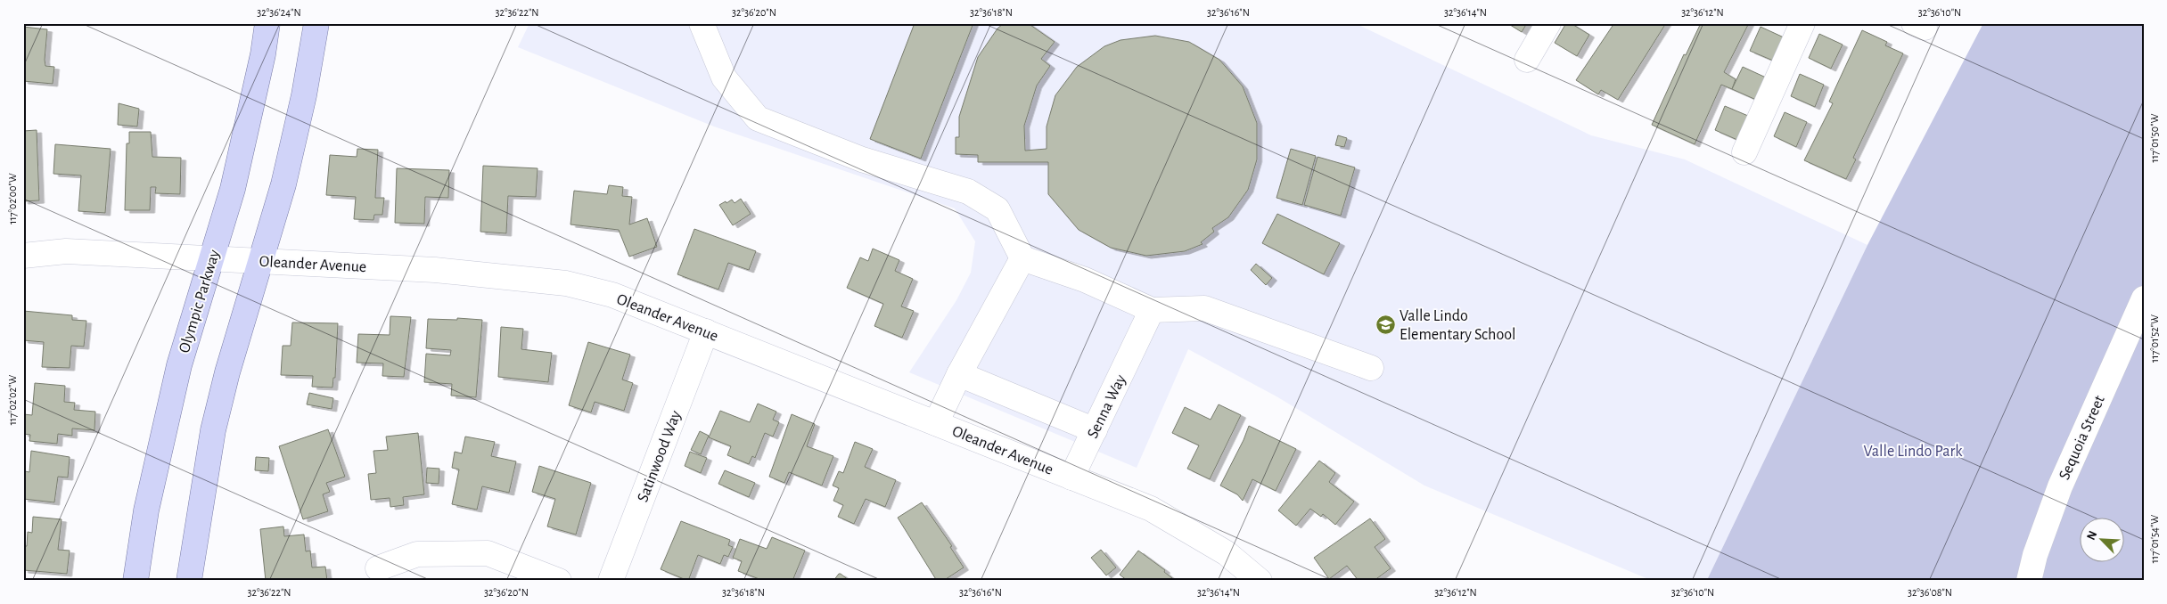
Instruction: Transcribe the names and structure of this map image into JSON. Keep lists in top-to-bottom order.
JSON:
{
  "streets": {
    "main road": ["Olympic Parkway"],
    "street": [
      "Oleander Avenue",
      "Senna Way",
      "Sequoia Street",
      "Satinwood Way"
    ]
  },
  "crossings": [
    ["Oleander Avenue", "Olympic Parkway"],
    ["Oleander Avenue", "Senna Way"],
    ["Oleander Avenue", "Satinwood Way"]
  ],
  "parks": ["Valle Lindo Park"],
  "places": {
    "school or university": ["Valle Lindo Elementary School"]
  },
  "north": "top left",
  "coordinates": [
    "32°36'24\"N",
    "32°36'22\"N",
    "32°36'20\"N",
    "32°36'18\"N",
    "32°36'16\"N",
    "32°36'14\"N",
    "32°36'12\"N",
    "32°36'10\"N",
    "117°01'50\"W",
    "117°02'00\"W",
    "117°01'52\"W",
    "117°02'02\"W",
    "117°01'54\"W",
    "32°36'08\"N"
  ]
}
